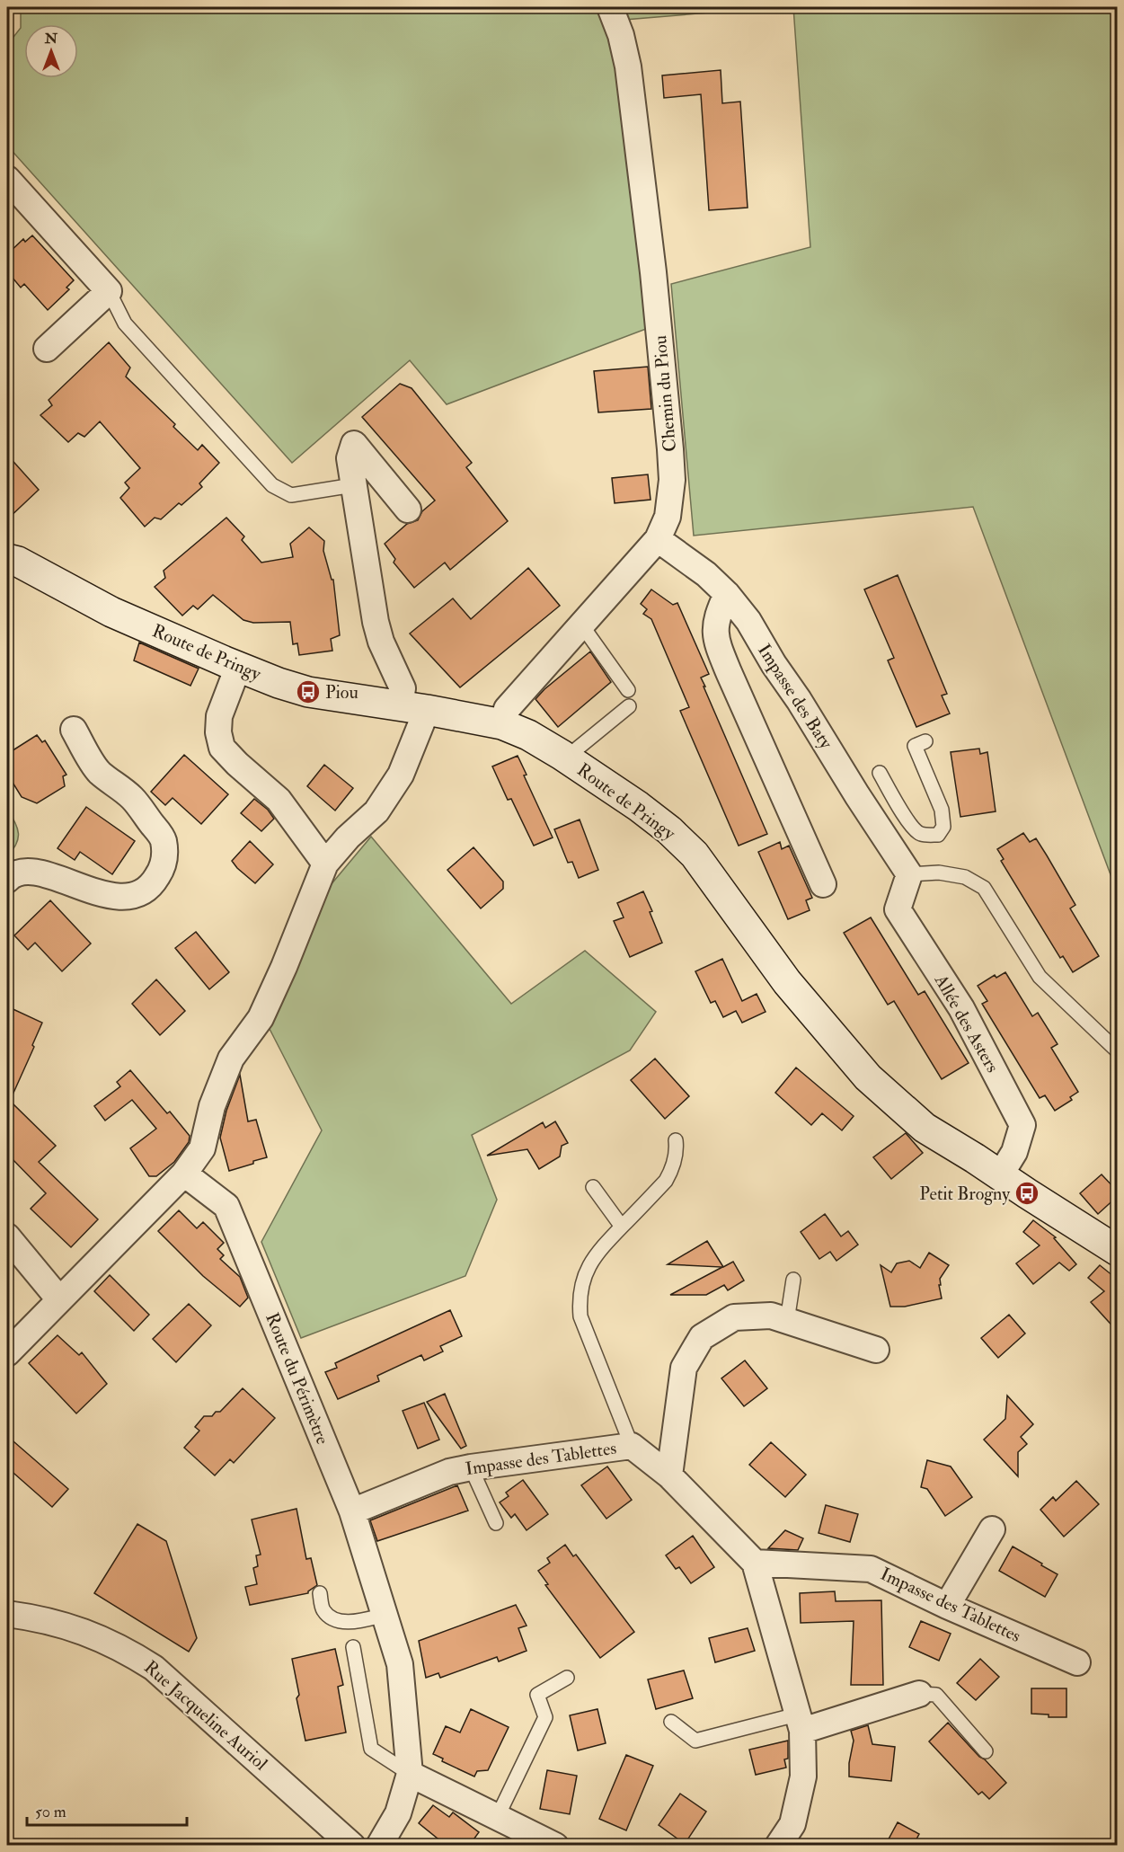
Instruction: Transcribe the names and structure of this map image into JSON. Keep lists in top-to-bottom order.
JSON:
{
  "streets": {
    "street": [
      "Chemin du Piou",
      "Route de Pringy",
      "Impasse des Baty",
      "Allée des Asters",
      "Route du Périmètre",
      "Impasse des Tablettes",
      "Rue Jacqueline Auriol"
    ]
  },
  "crossings": [
    ["Chemin du Piou", "Route de Pringy"],
    ["Chemin du Piou", "Impasse des Baty"],
    ["Route de Pringy", "Allée des Asters"],
    ["Impasse des Baty", "Allée des Asters"],
    ["Route du Périmètre", "Impasse des Tablettes"]
  ],
  "places": {
    "bus stop": ["Piou", "Petit Brogny"]
  },
  "scale_bar": "50 m",
  "north": "top"
}
